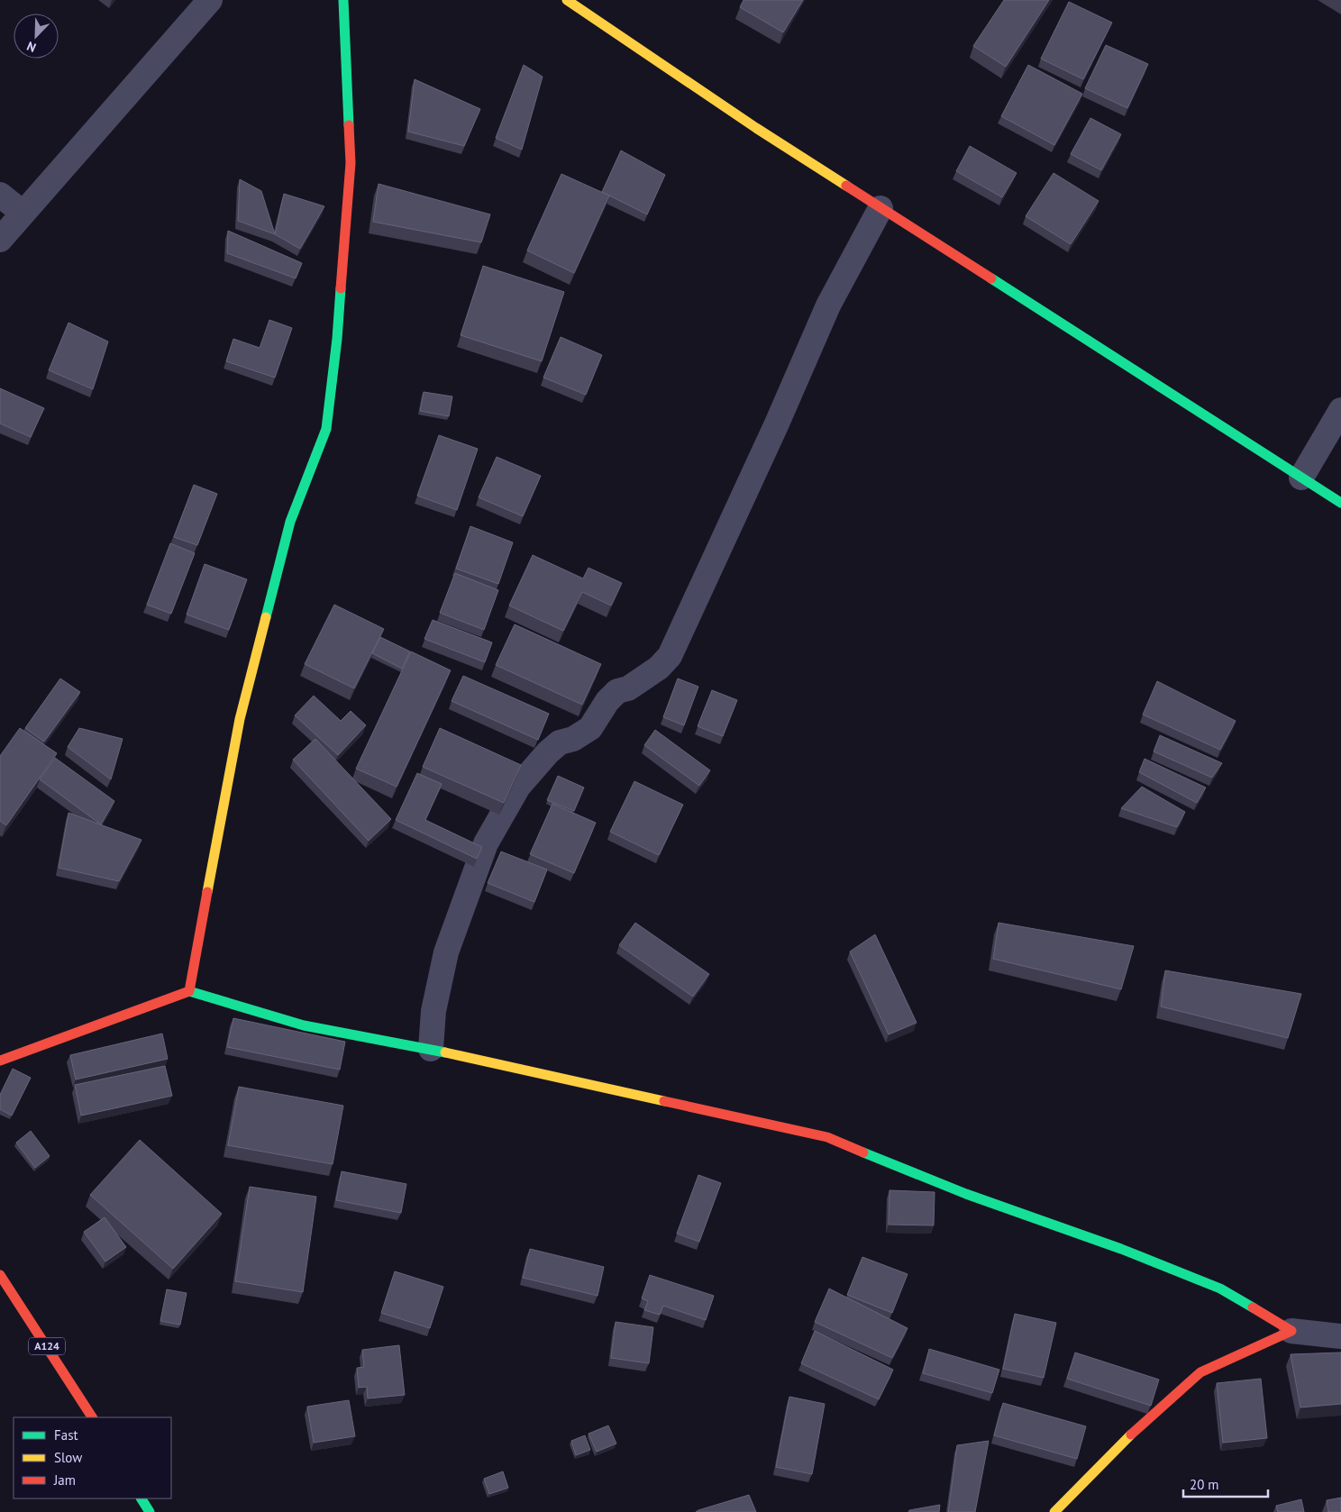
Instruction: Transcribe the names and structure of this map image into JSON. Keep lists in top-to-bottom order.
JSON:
{
  "streets": {
    "main road": ["A124"]
  },
  "legend": ["Fast", "Slow", "Jam"],
  "scale_bar": "20 m",
  "north": "bottom left"
}
